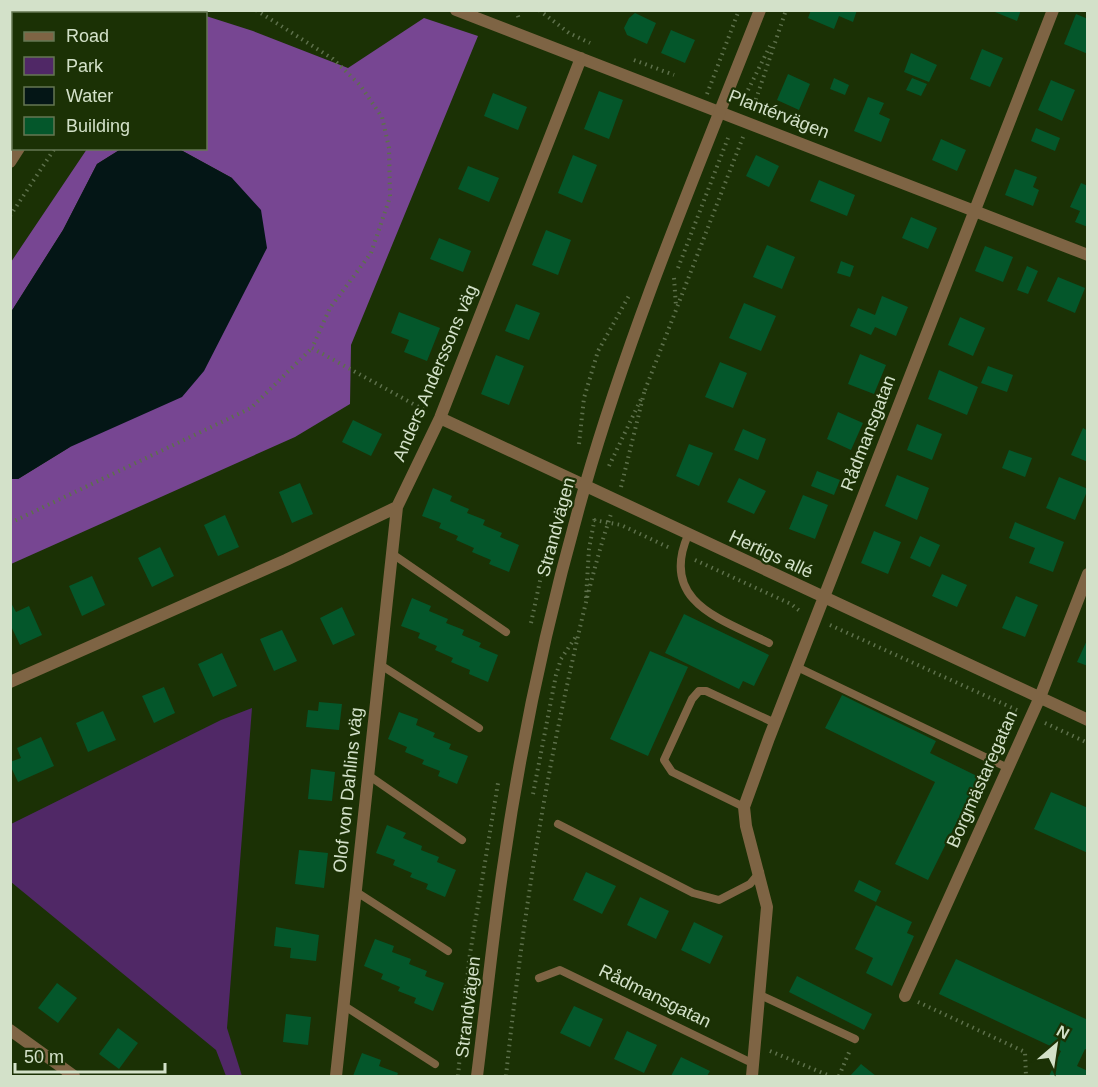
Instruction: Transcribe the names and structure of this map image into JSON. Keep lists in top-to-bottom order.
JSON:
{
  "streets": {
    "street": [
      "Plantérvägen",
      "Anders Anderssons väg",
      "Rådmansgatan",
      "Strandvägen",
      "Hertigs allé",
      "Borgmästaregatan",
      "Olof von Dahlins väg"
    ]
  },
  "crossings": [
    ["Plantérvägen", "Anders Anderssons väg"],
    ["Plantérvägen", "Rådmansgatan"],
    ["Plantérvägen", "Strandvägen"],
    ["Anders Anderssons väg", "Hertigs allé"],
    ["Anders Anderssons väg", "Olof von Dahlins väg"],
    ["Rådmansgatan", "Hertigs allé"],
    ["Strandvägen", "Hertigs allé"],
    ["Hertigs allé", "Borgmästaregatan"]
  ],
  "legend": [
    "Road",
    "Park",
    "Water",
    "Building"
  ],
  "scale_bar": "50 m",
  "north": "top right"
}
